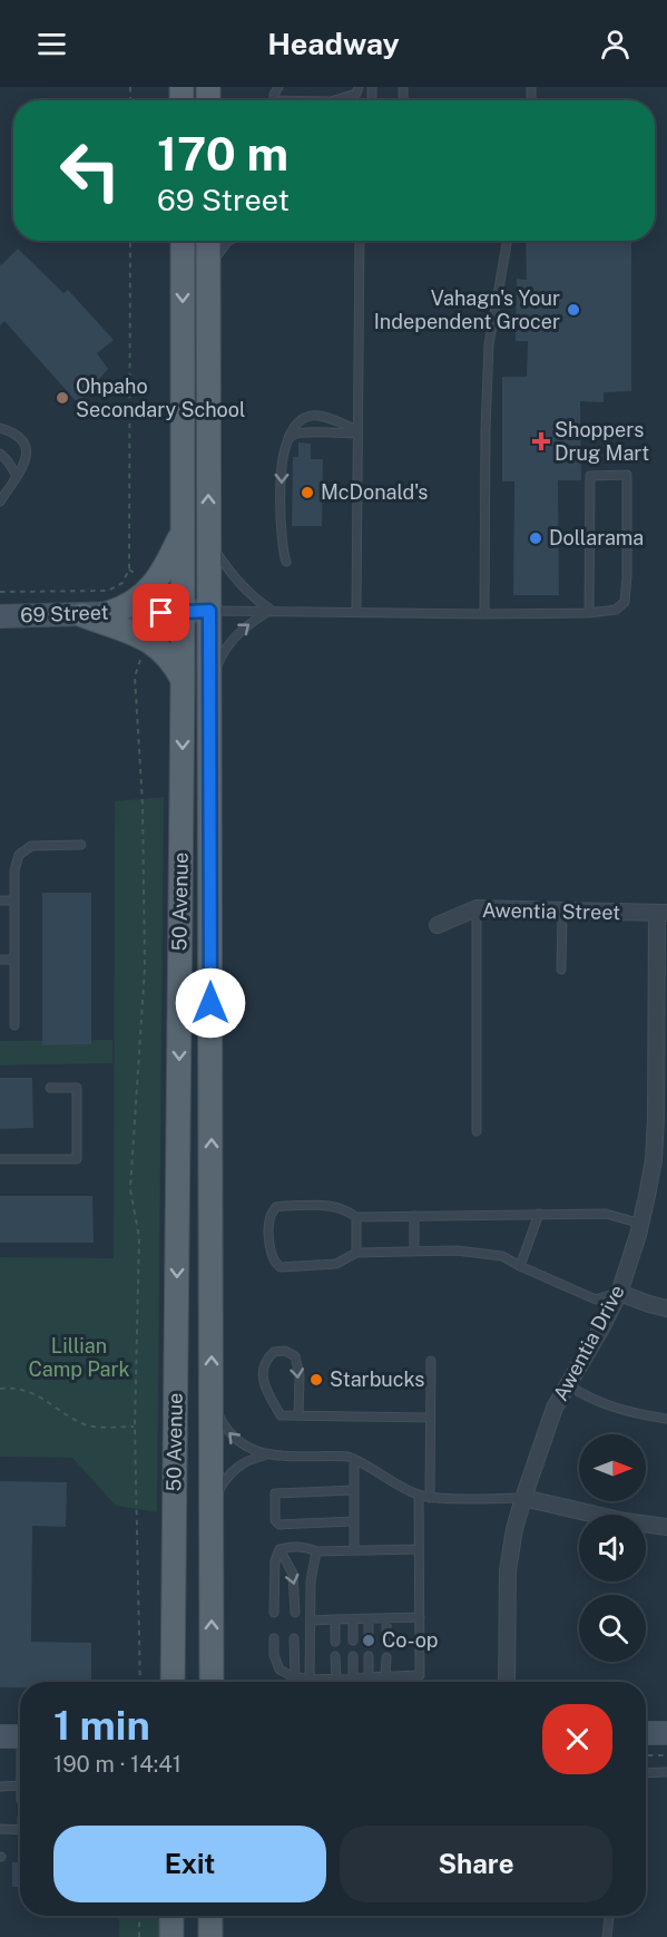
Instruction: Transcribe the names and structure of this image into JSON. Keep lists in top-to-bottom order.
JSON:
{
  "streets": {
    "main road": ["50 Avenue"],
    "street": ["69 Street", "Awentia Street", "Awentia Drive"]
  },
  "crossings": [
    ["69 Street", "50 Avenue"],
    ["Awentia Street", "Awentia Drive"]
  ],
  "parks": ["Lillian Camp Park"],
  "places": {
    "other": [
      "Vahagn's Your Independent Grocer",
      "Ohpaho Secondary School",
      "McDonald's",
      "Dollarama",
      "Starbucks",
      "Co-op"
    ],
    "health": ["Shoppers Drug Mart"]
  },
  "north": "right",
  "page": {
    "header": "Headway",
    "turn": ["170 m", "69 Street"],
    "heading": ["1 min", "190 m · 14:41"],
    "buttons": ["Exit", "Share"]
  }
}
